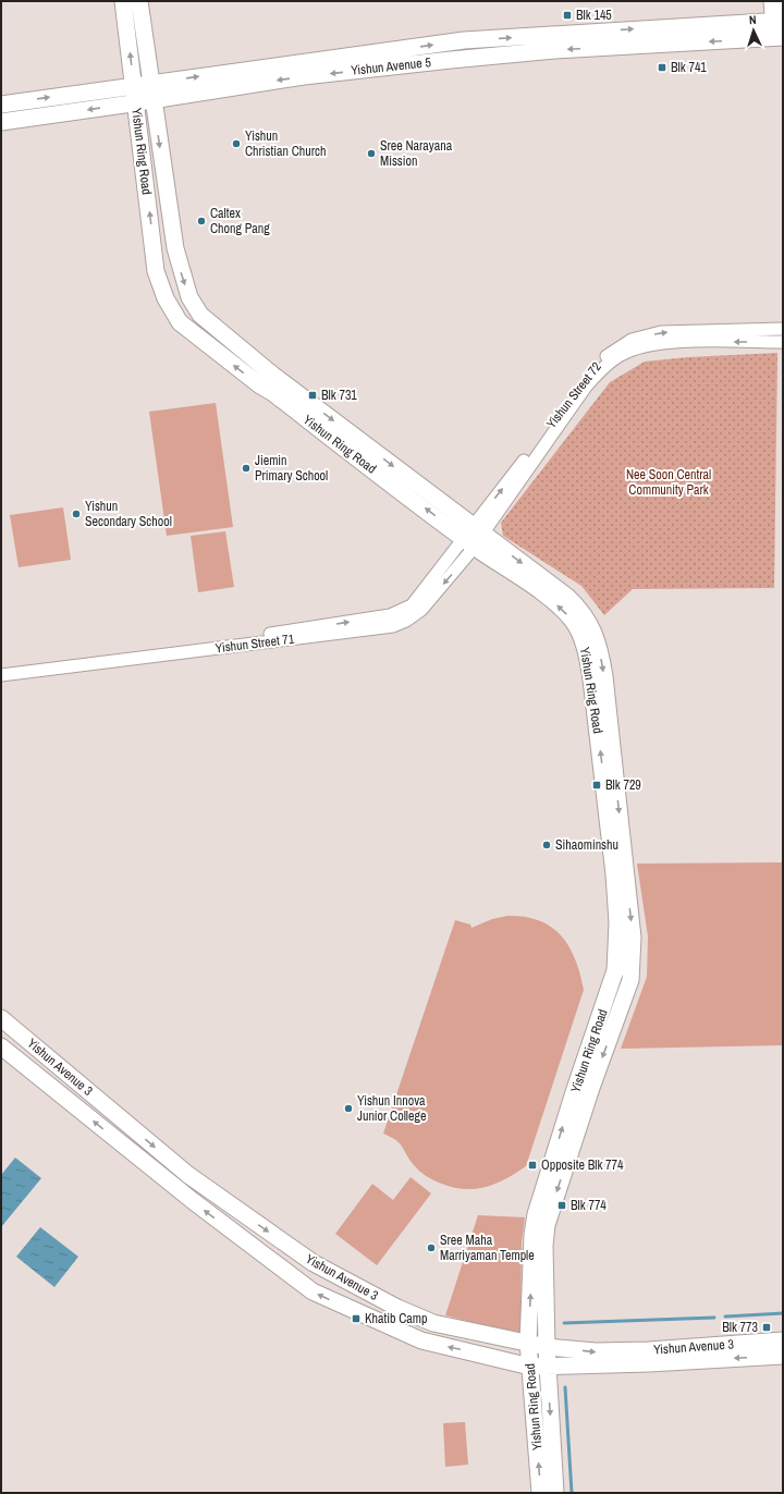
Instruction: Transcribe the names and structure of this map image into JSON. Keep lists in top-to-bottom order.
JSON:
{
  "streets": {
    "main road": ["Yishun Avenue 5", "Yishun Ring Road", "Yishun Avenue 3"],
    "street": ["Yishun Street 72", "Yishun Street 71"]
  },
  "crossings": [
    ["Yishun Avenue 5", "Yishun Ring Road"],
    ["Yishun Ring Road", "Yishun Street 72"],
    ["Yishun Ring Road", "Yishun Street 71"],
    ["Yishun Ring Road", "Yishun Avenue 3"],
    ["Yishun Street 72", "Yishun Street 71"]
  ],
  "parks": ["Nee Soon Central Community Park"],
  "places": {
    "transit": [
      "Blk 145",
      "Blk 741",
      "Blk 731",
      "Blk 729",
      "Opposite Blk 774",
      "Blk 774",
      "Khatib Camp",
      "Blk 773"
    ],
    "other": [
      "Yishun Christian Church",
      "Sree Narayana Mission",
      "Caltex Chong Pang",
      "Jiemin Primary School",
      "Yishun Secondary School",
      "Sihaominshu",
      "Yishun Innova Junior College",
      "Sree Maha Marriyaman Temple"
    ]
  },
  "north": "top"
}
